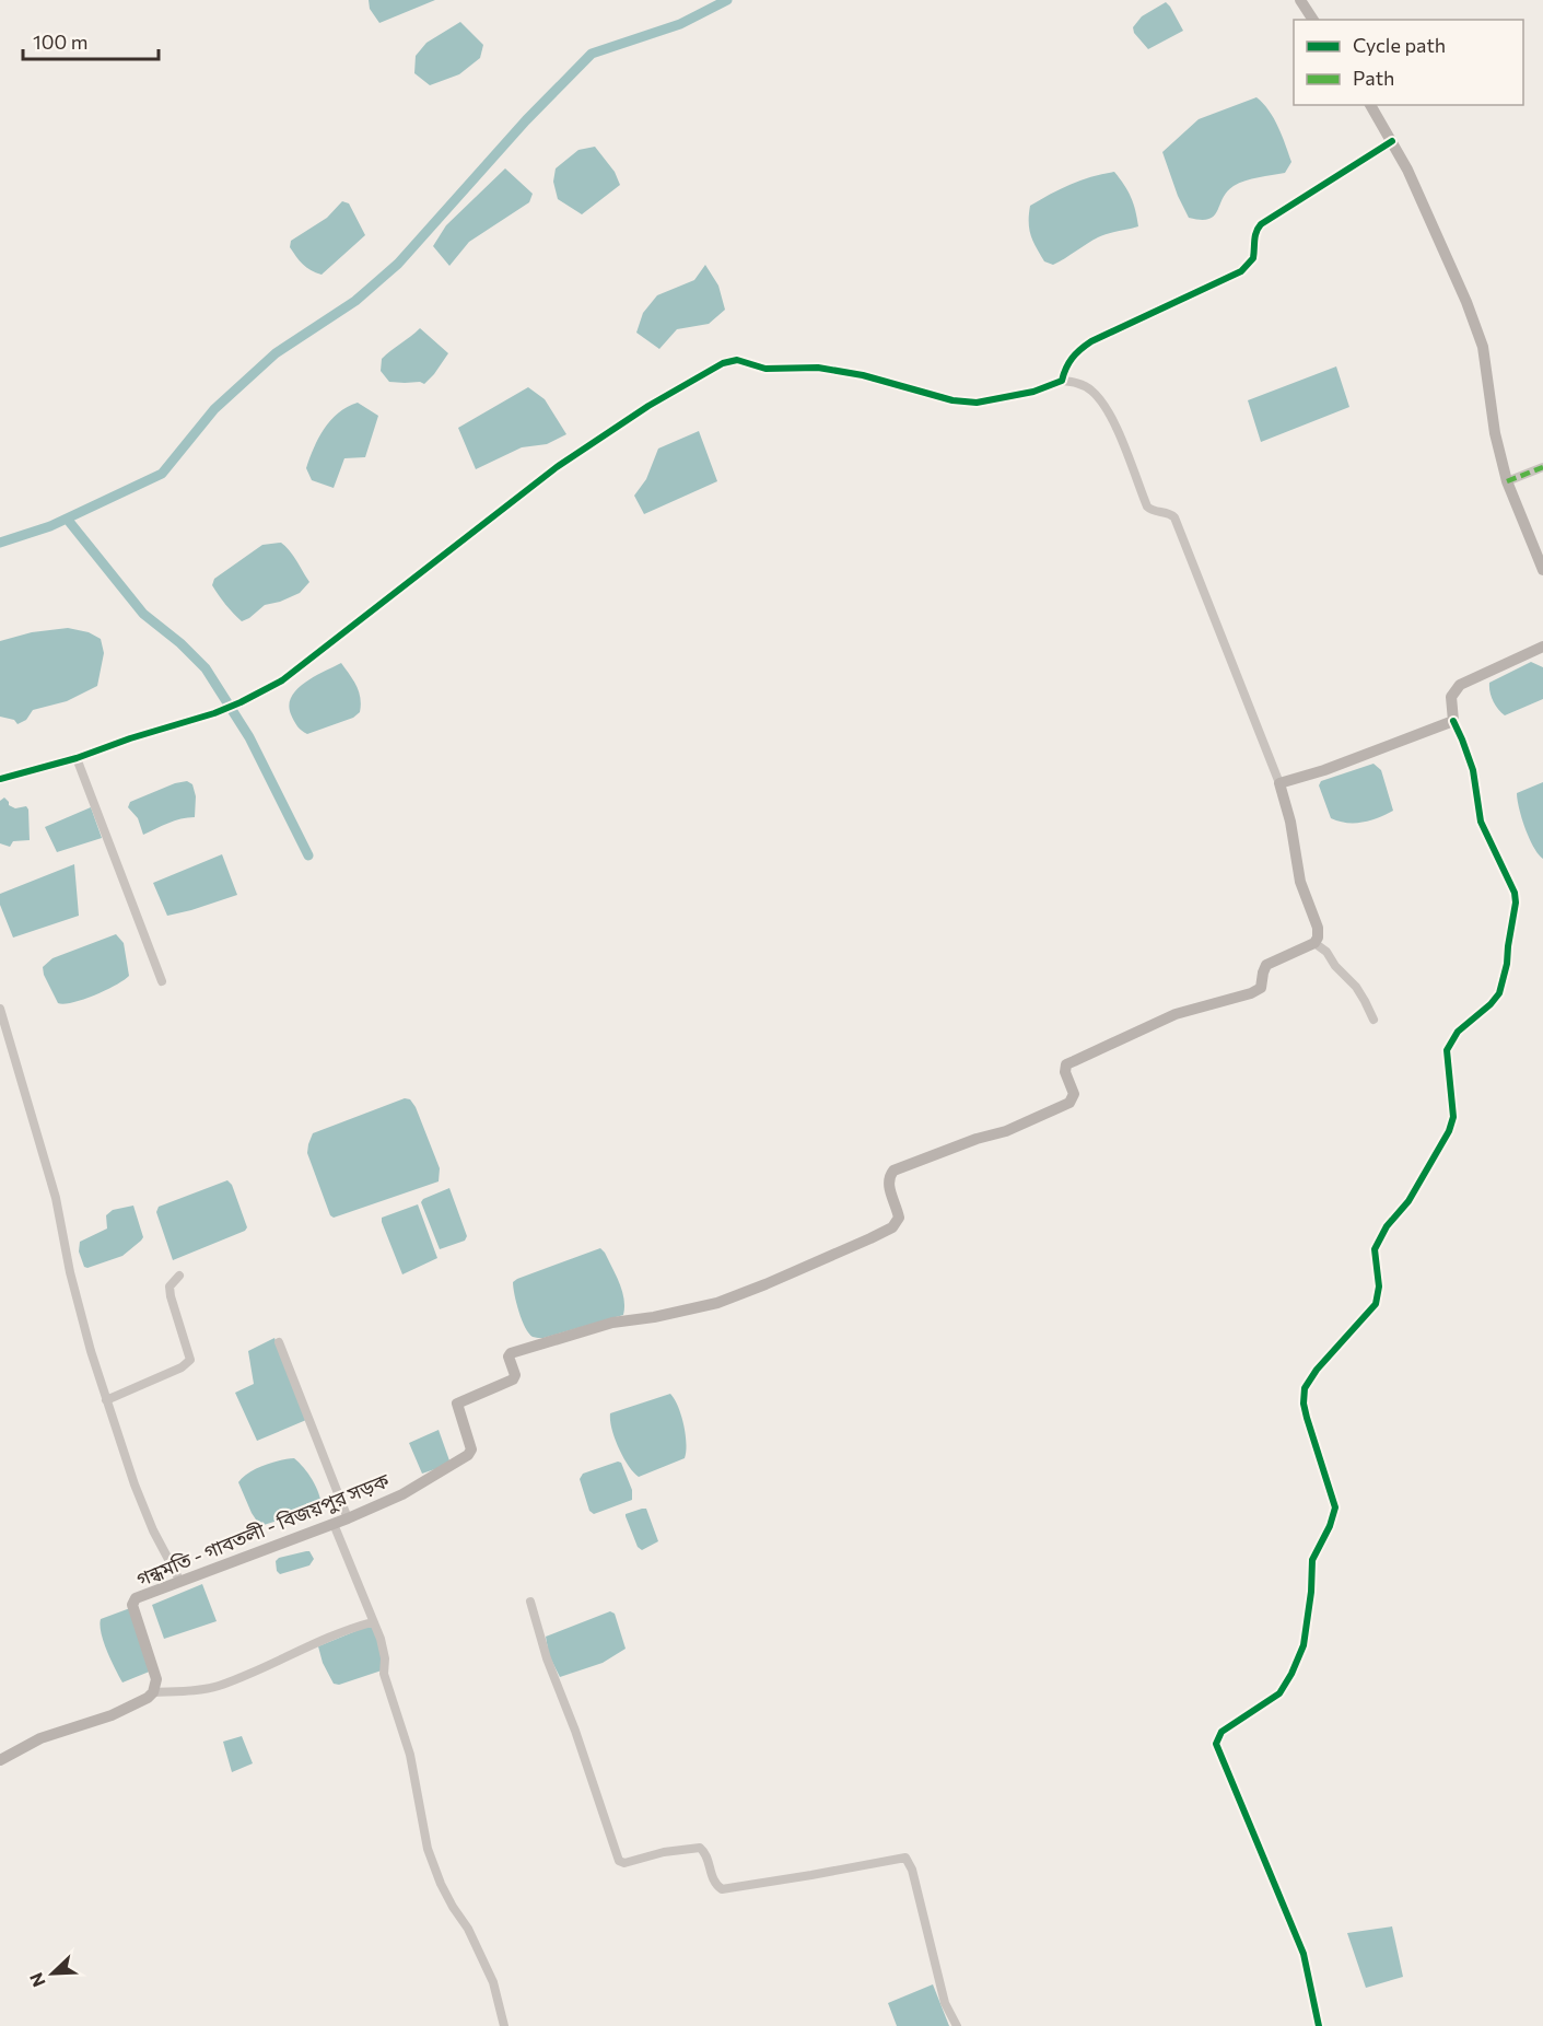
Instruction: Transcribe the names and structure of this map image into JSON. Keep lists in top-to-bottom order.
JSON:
{
  "streets": {
    "main road": ["গন্ধমতি - গাবতলী - বিজয়পুর সড়ক"]
  },
  "legend": ["Cycle path", "Path"],
  "scale_bar": "100 m",
  "north": "bottom left"
}
